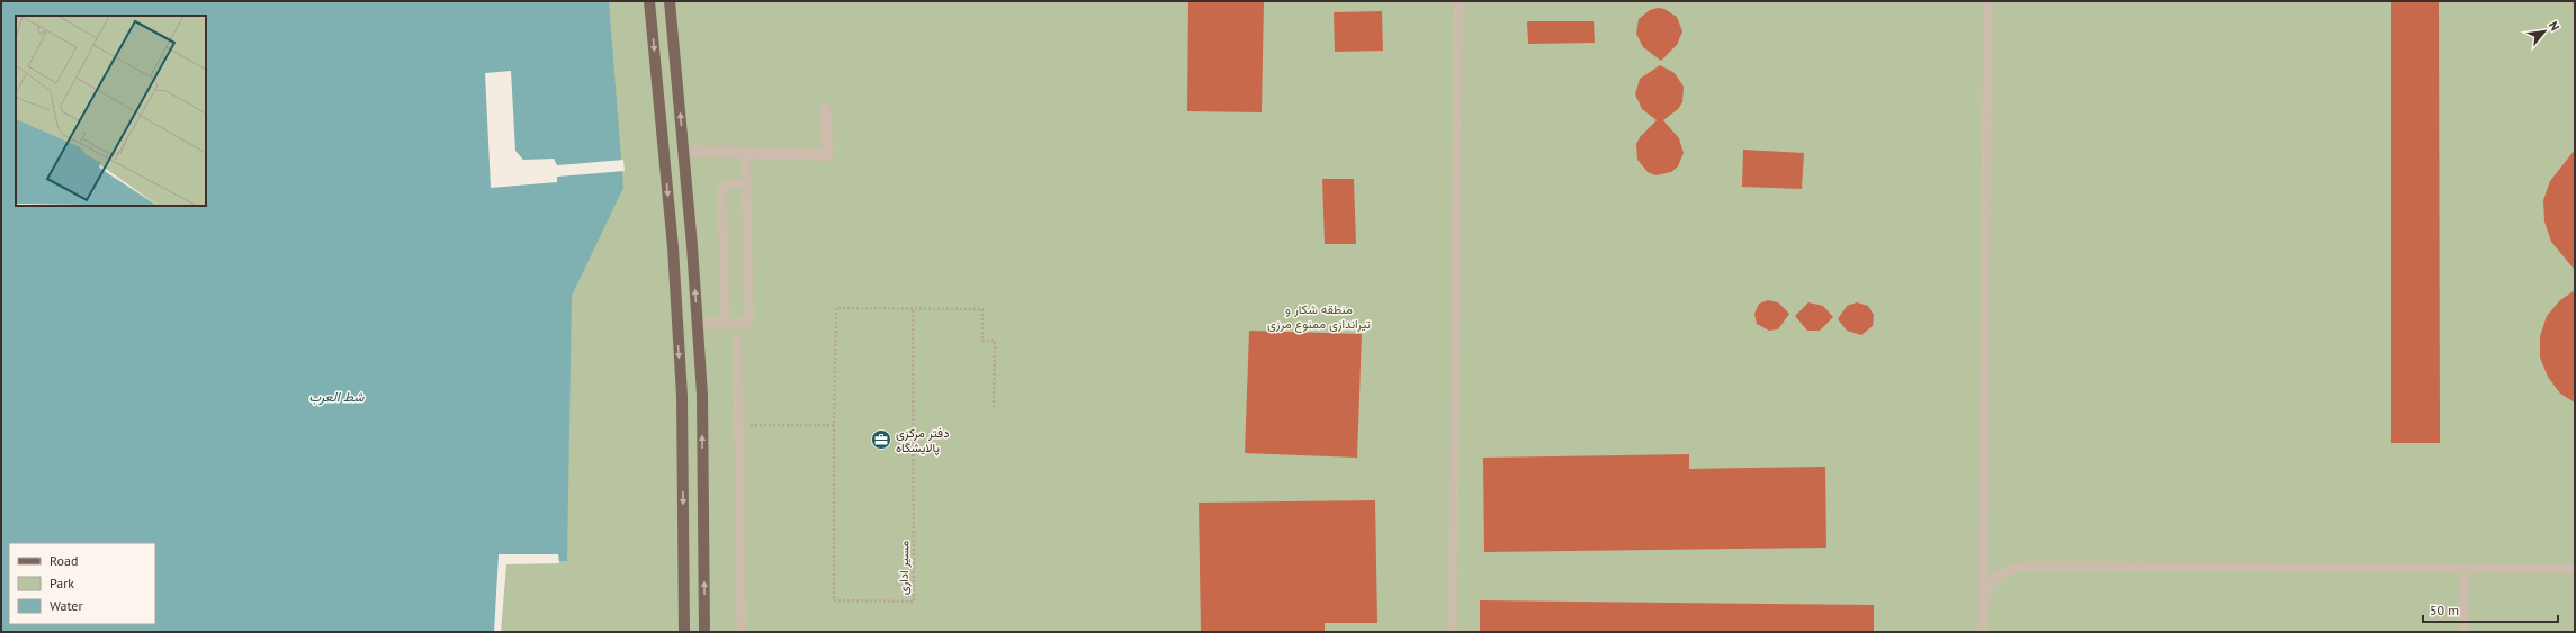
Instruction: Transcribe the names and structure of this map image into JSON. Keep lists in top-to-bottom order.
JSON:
{
  "streets": {
    "path": ["مسیر اداری"]
  },
  "water": ["شط العرب"],
  "parks": ["منطقه شکار و تیراندازی ممنوع مرزی"],
  "places": {
    "office": ["دفتر مرکزی پالایشگاه"]
  },
  "legend": ["Road", "Park", "Water"],
  "scale_bar": "50 m",
  "north": "top right"
}
